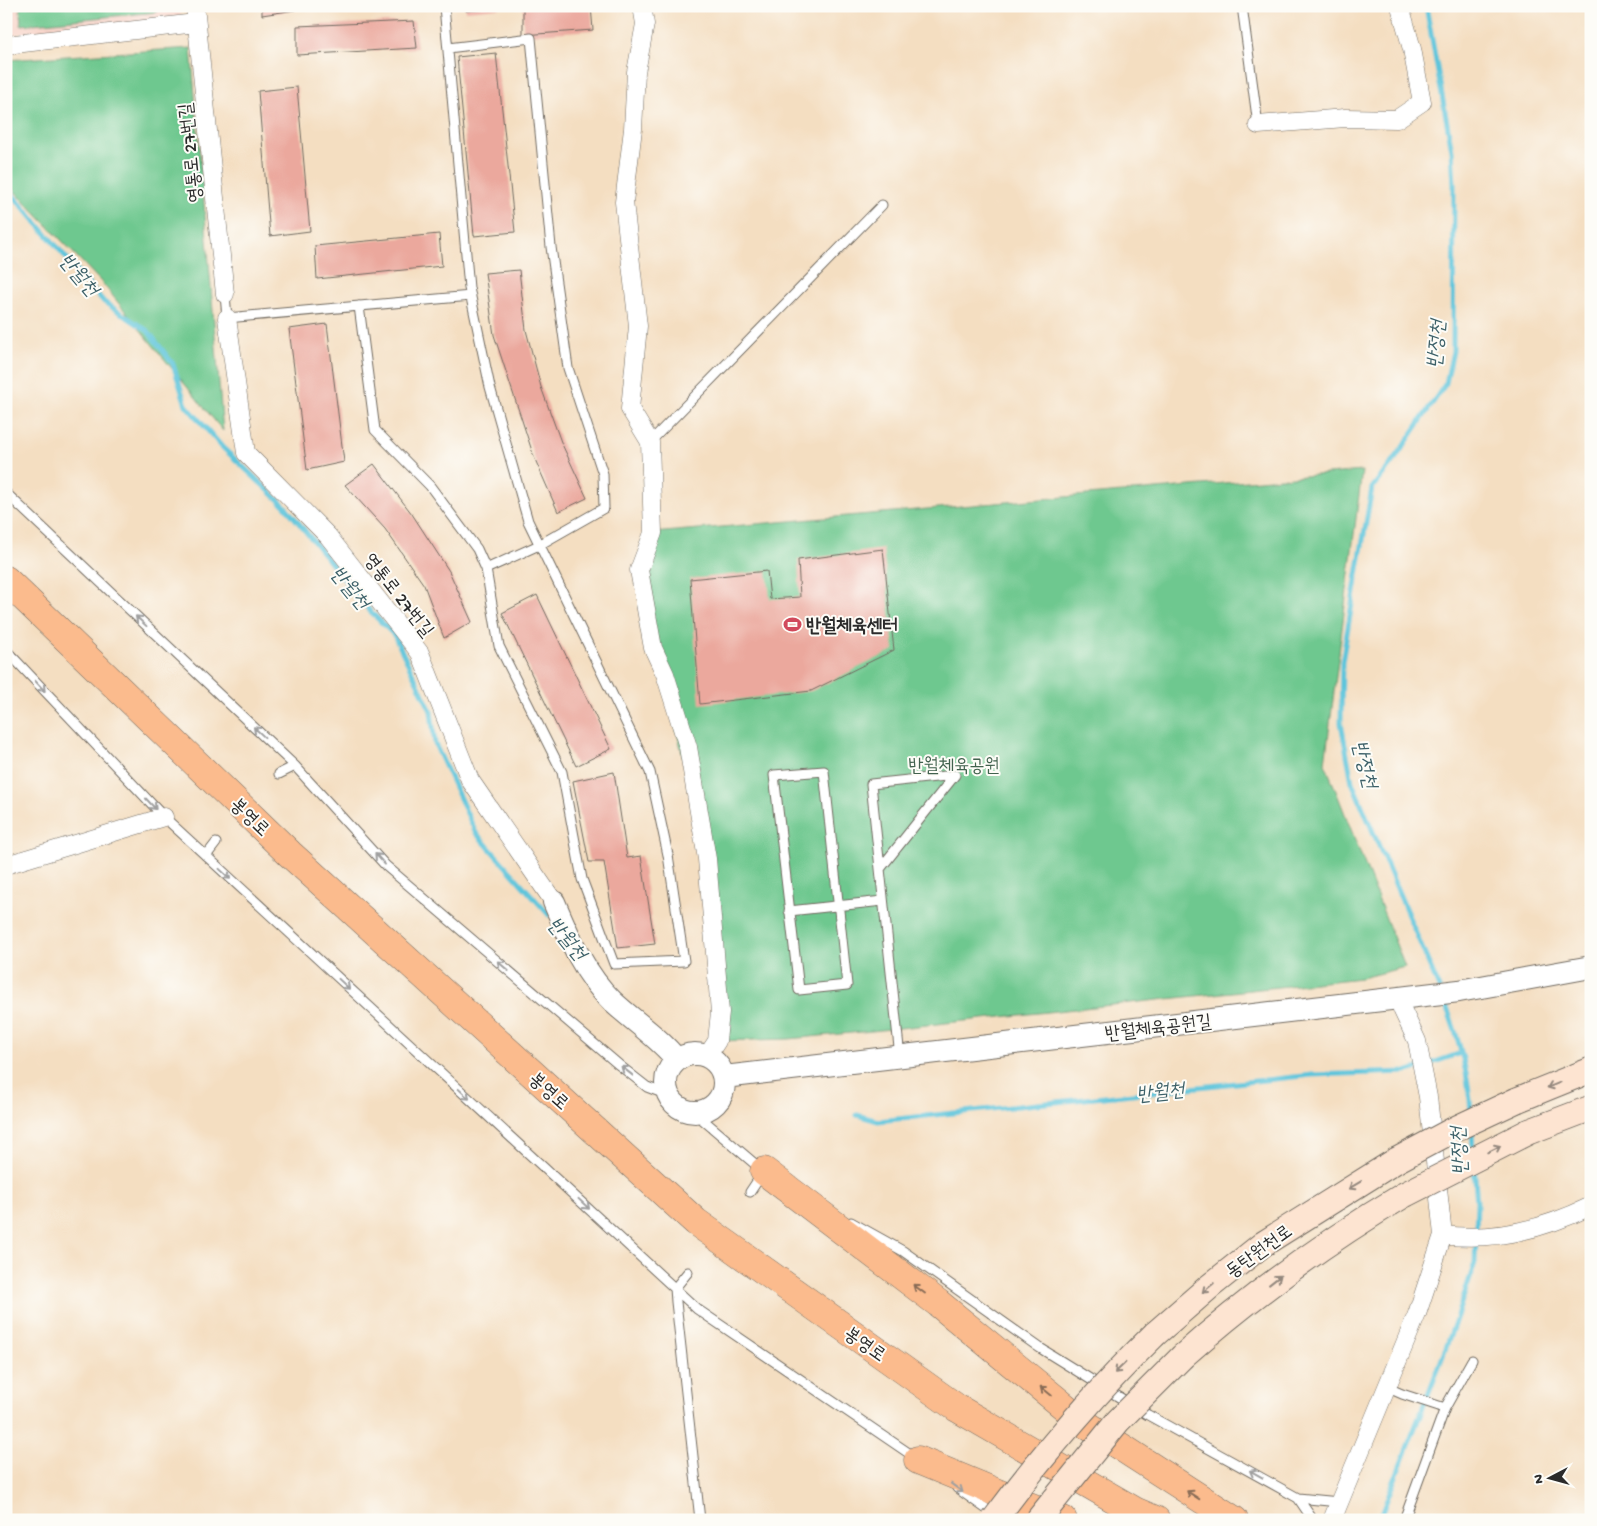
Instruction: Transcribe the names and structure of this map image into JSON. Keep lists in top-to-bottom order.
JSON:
{
  "streets": {
    "highway": ["봉영로"],
    "main road": ["동탄원천로"],
    "street": ["영통로 27번길", "반월체육공원길"]
  },
  "water": ["반월천", "반정천"],
  "parks": ["반월체육공원"],
  "places": {
    "sports": ["반월체육센터"]
  },
  "north": "left"
}
